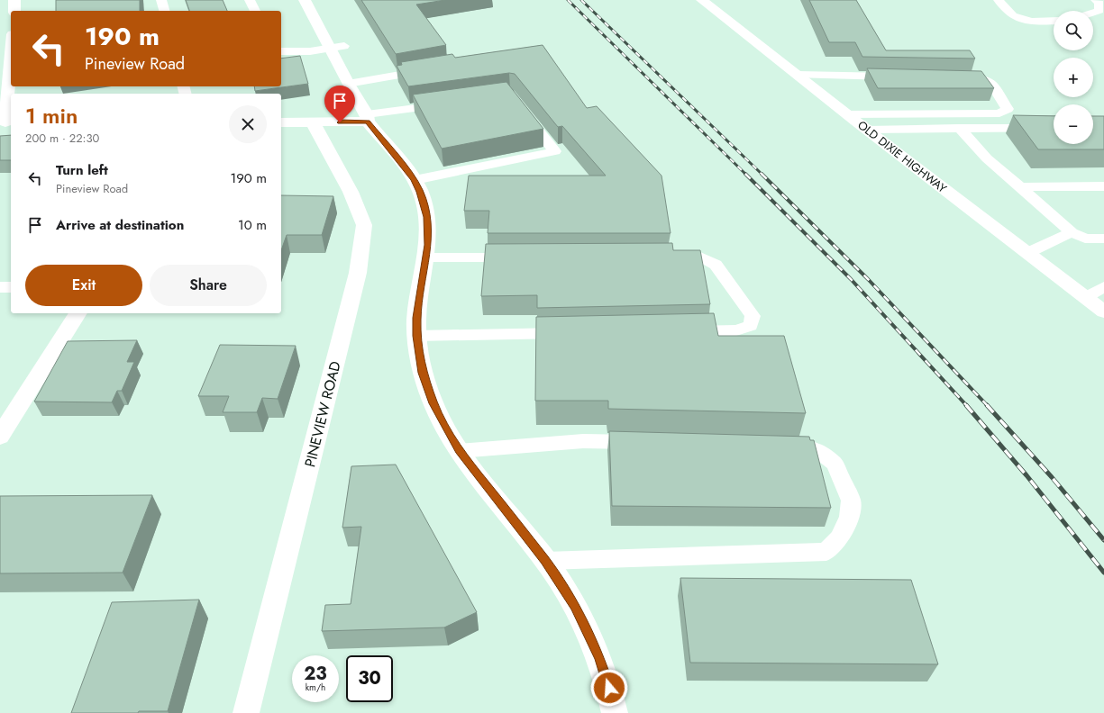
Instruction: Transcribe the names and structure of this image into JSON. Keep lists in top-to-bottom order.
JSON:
{
  "streets": {
    "street": ["OLD DIXIE HIGHWAY", "PINEVIEW ROAD"]
  },
  "page": {
    "map_buttons": ["+", "−"],
    "turn": ["190 m", "Pineview Road"],
    "heading": ["1 min", "200 m · 22:30"],
    "list": [
      {
        "name": "Turn left",
        "note": "Pineview Road",
        "value": "190 m"
      },
      {
        "name": "Arrive at destination",
        "value": "10 m"
      }
    ],
    "buttons": ["Exit", "Share"],
    "speed": "23 km/h",
    "limit": "30"
  }
}
